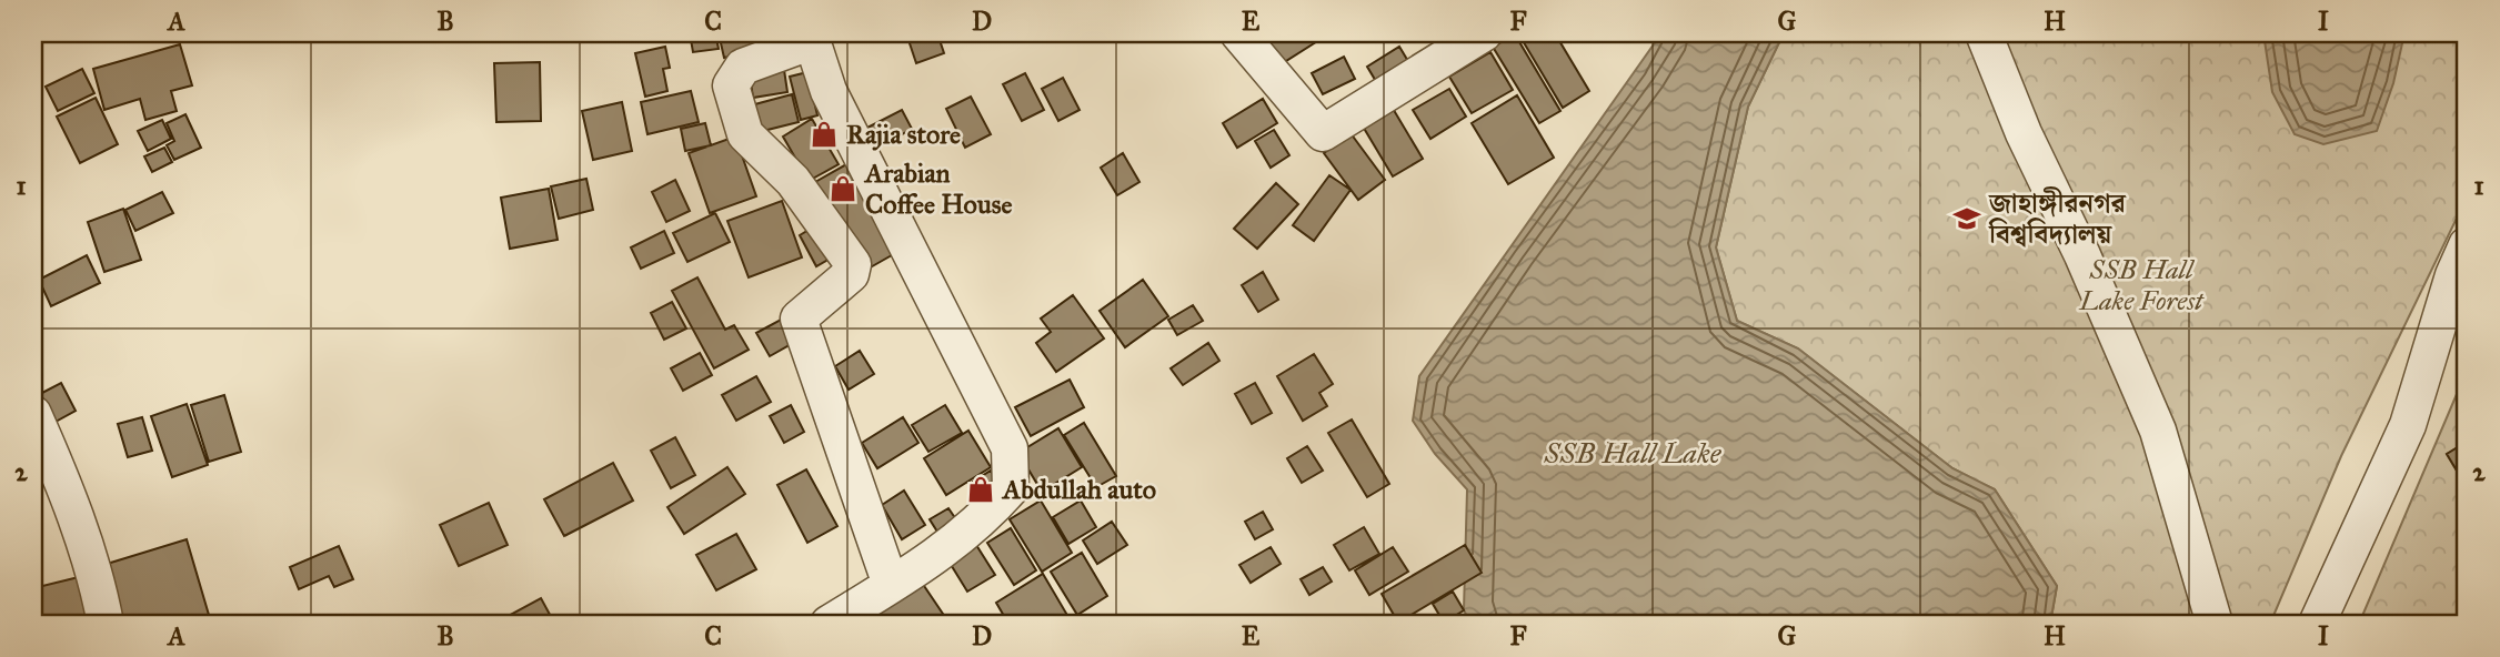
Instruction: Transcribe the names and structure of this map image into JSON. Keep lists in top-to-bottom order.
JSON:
{
  "water": ["SSB Hall Lake"],
  "parks": ["SSB Hall Lake Forest"],
  "places": {
    "shop": ["Rajia store", "Arabian Coffee House", "Abdullah auto"],
    "school or university": ["জাহাঙ্গীরনগর বিশ্ববিদ্যালয়"]
  },
  "grid": {
    "columns": [
      "A",
      "B",
      "C",
      "D",
      "E",
      "F",
      "G",
      "H",
      "I"
    ],
    "rows": ["1", "2"]
  }
}
